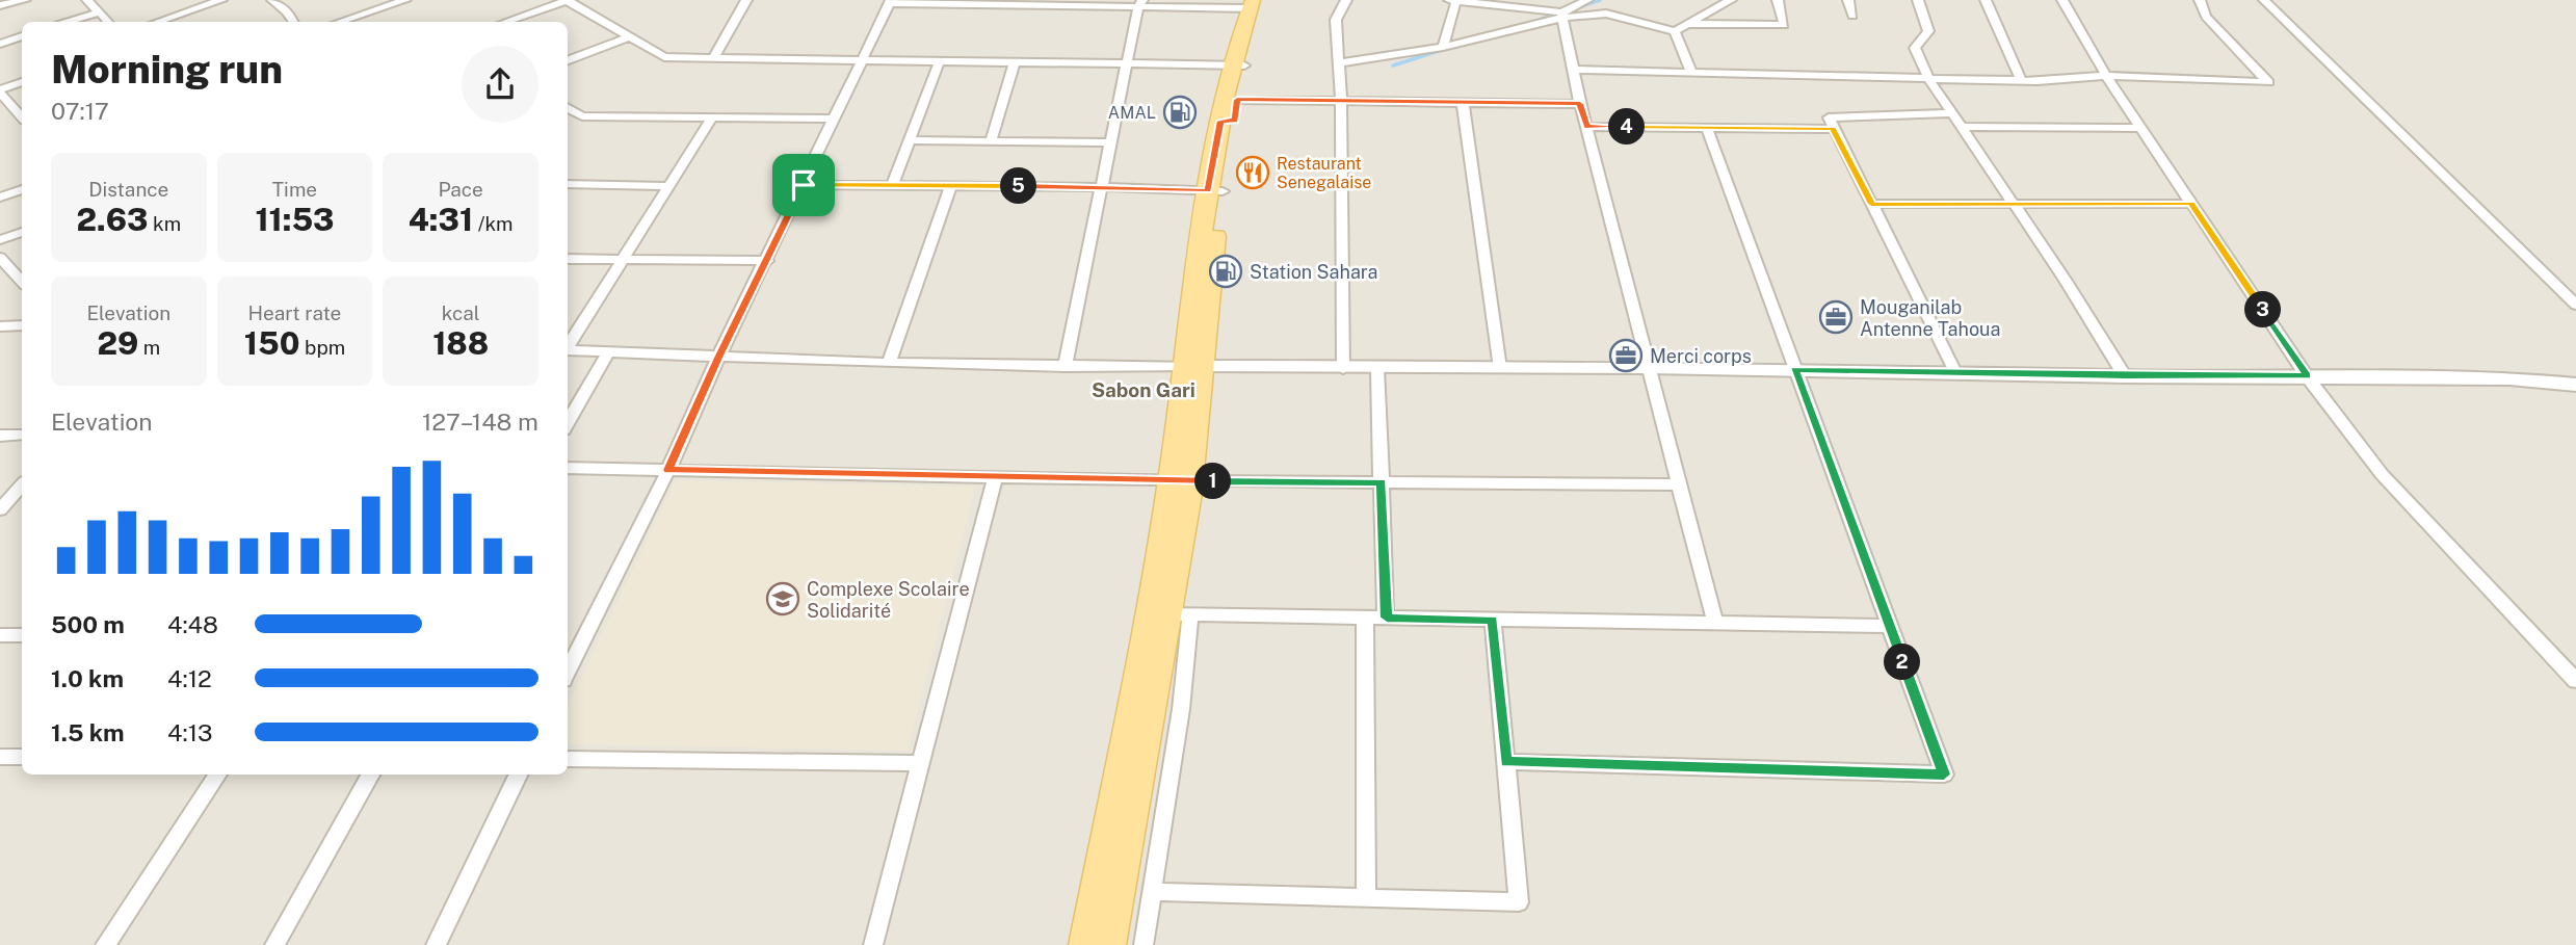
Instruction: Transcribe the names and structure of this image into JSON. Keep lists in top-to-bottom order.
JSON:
{
  "districts": ["Sabon Gari"],
  "places": {
    "fuel station": ["AMAL", "Station Sahara"],
    "restaurant": ["Restaurant Senegalaise"],
    "office": ["Mouganilab Antenne Tahoua", "Merci corps"],
    "school or university": ["Complexe Scolaire Solidarité"]
  },
  "page": {
    "heading": ["Morning run", "07:17"],
    "pins": [
      "4",
      "5",
      "3",
      "1",
      "2"
    ],
    "stats": [
      ["Distance", "2.63 km"],
      ["Time", "11:53"],
      ["Pace", "4:31 /km"],
      ["Elevation", "29 m"],
      ["Heart rate", "150 bpm"],
      ["kcal", "188"]
    ],
    "chart": ["Elevation", "127–148 m"],
    "list": [
      {
        "name": "500 m",
        "note": "4:48"
      },
      {
        "name": "1.0 km",
        "note": "4:12"
      },
      {
        "name": "1.5 km",
        "note": "4:13"
      }
    ]
  }
}
